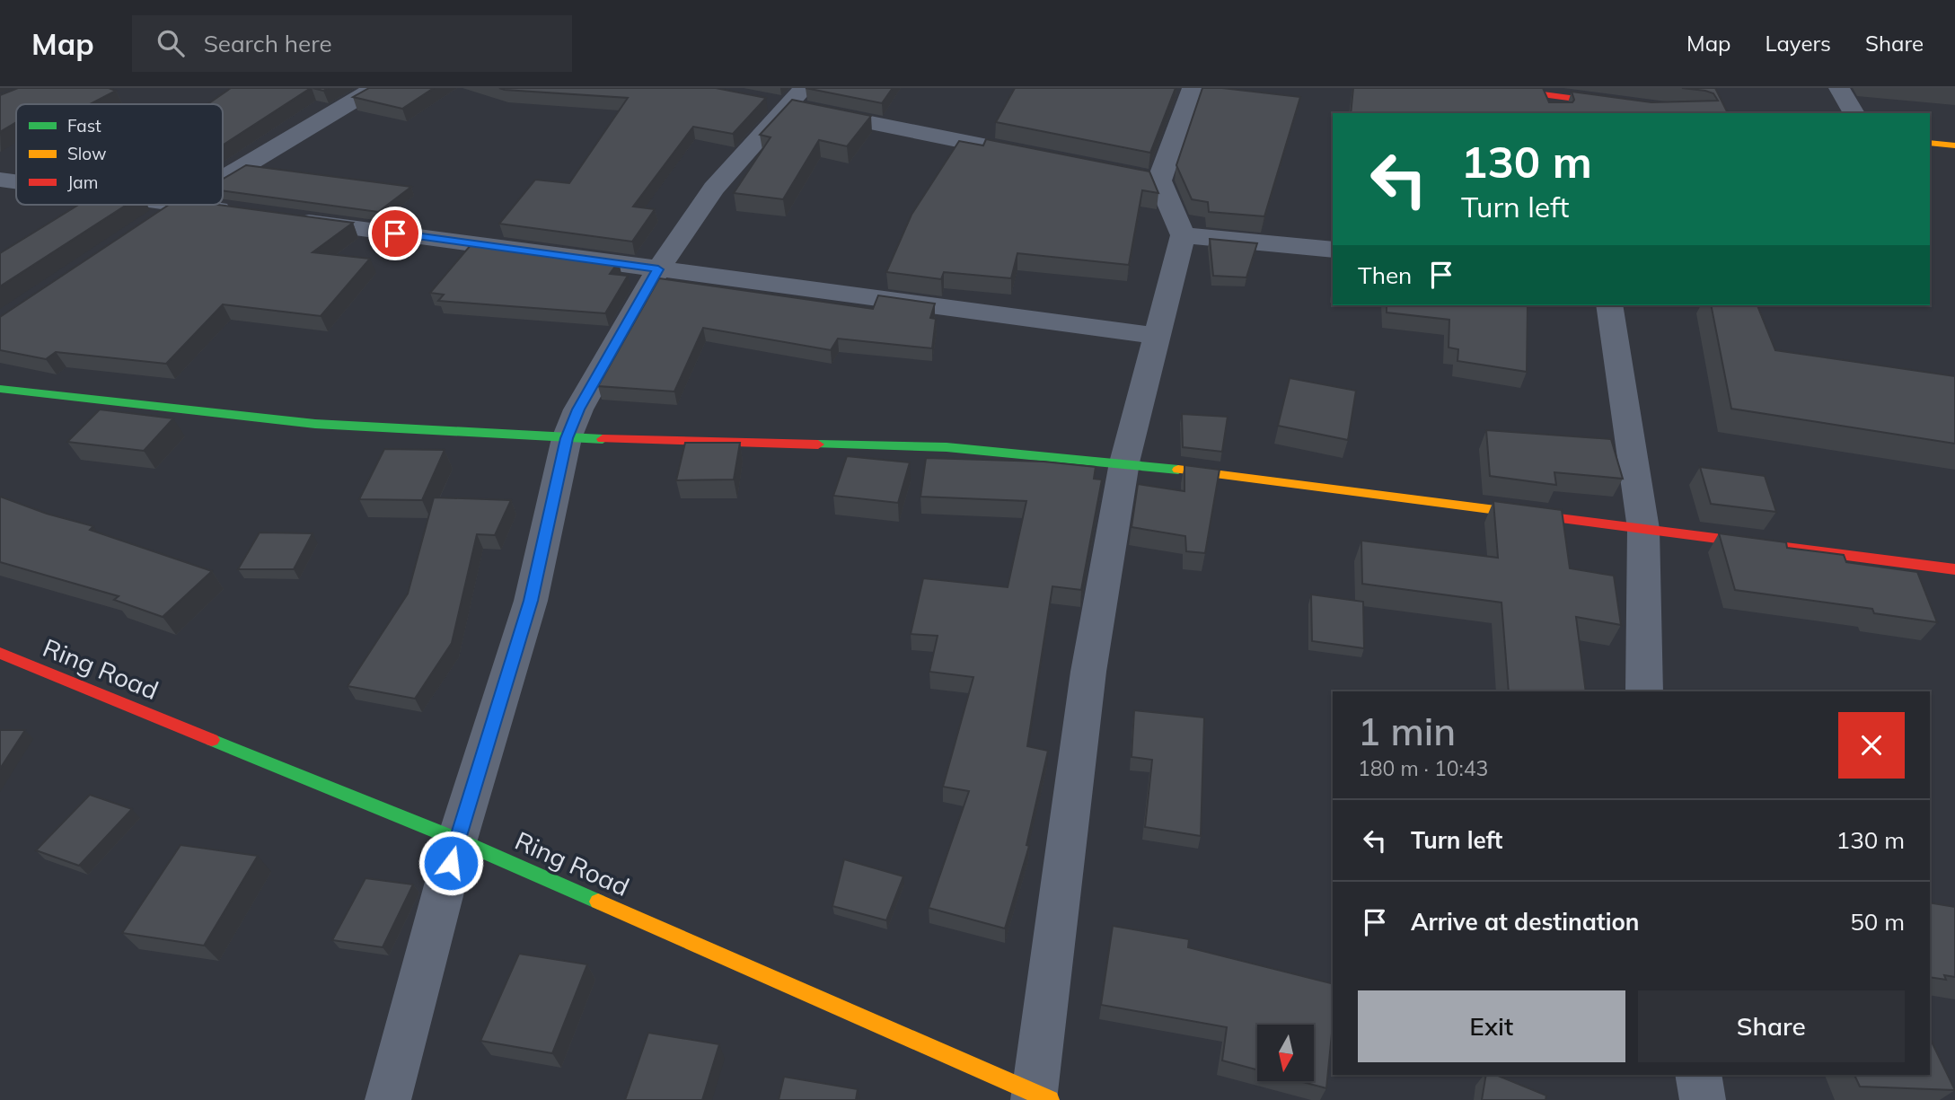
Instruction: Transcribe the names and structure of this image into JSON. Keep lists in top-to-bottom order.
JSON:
{
  "streets": {
    "main road": ["Ring Road"]
  },
  "legend": ["Fast", "Slow", "Jam"],
  "north": "bottom",
  "page": {
    "header": "Map",
    "search": "Search here",
    "nav": ["Map", "Layers", "Share"],
    "turn": ["130 m", "Turn left"],
    "then": "Then",
    "heading": ["1 min", "180 m · 10:43"],
    "list": [
      {
        "name": "Turn left",
        "value": "130 m"
      },
      {
        "name": "Arrive at destination",
        "value": "50 m"
      }
    ],
    "buttons": ["Exit", "Share"]
  }
}
